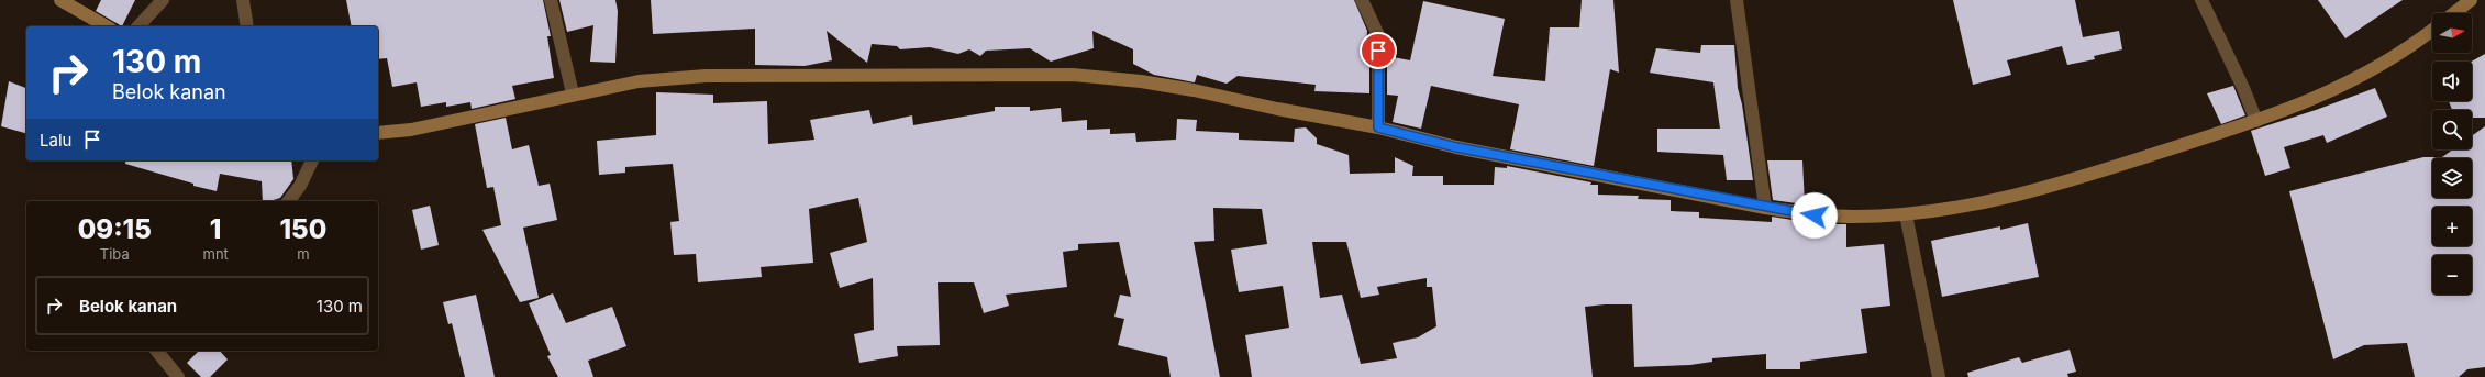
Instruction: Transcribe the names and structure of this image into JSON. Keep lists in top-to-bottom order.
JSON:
{
  "north": "right",
  "page": {
    "map_buttons": ["+", "−"],
    "turn": ["130 m", "Belok kanan"],
    "then": "Lalu",
    "eta": [
      "09:15",
      "Tiba",
      "1",
      "mnt",
      "150",
      "m"
    ],
    "list": [
      {
        "name": "Belok kanan",
        "value": "130 m"
      }
    ]
  }
}
